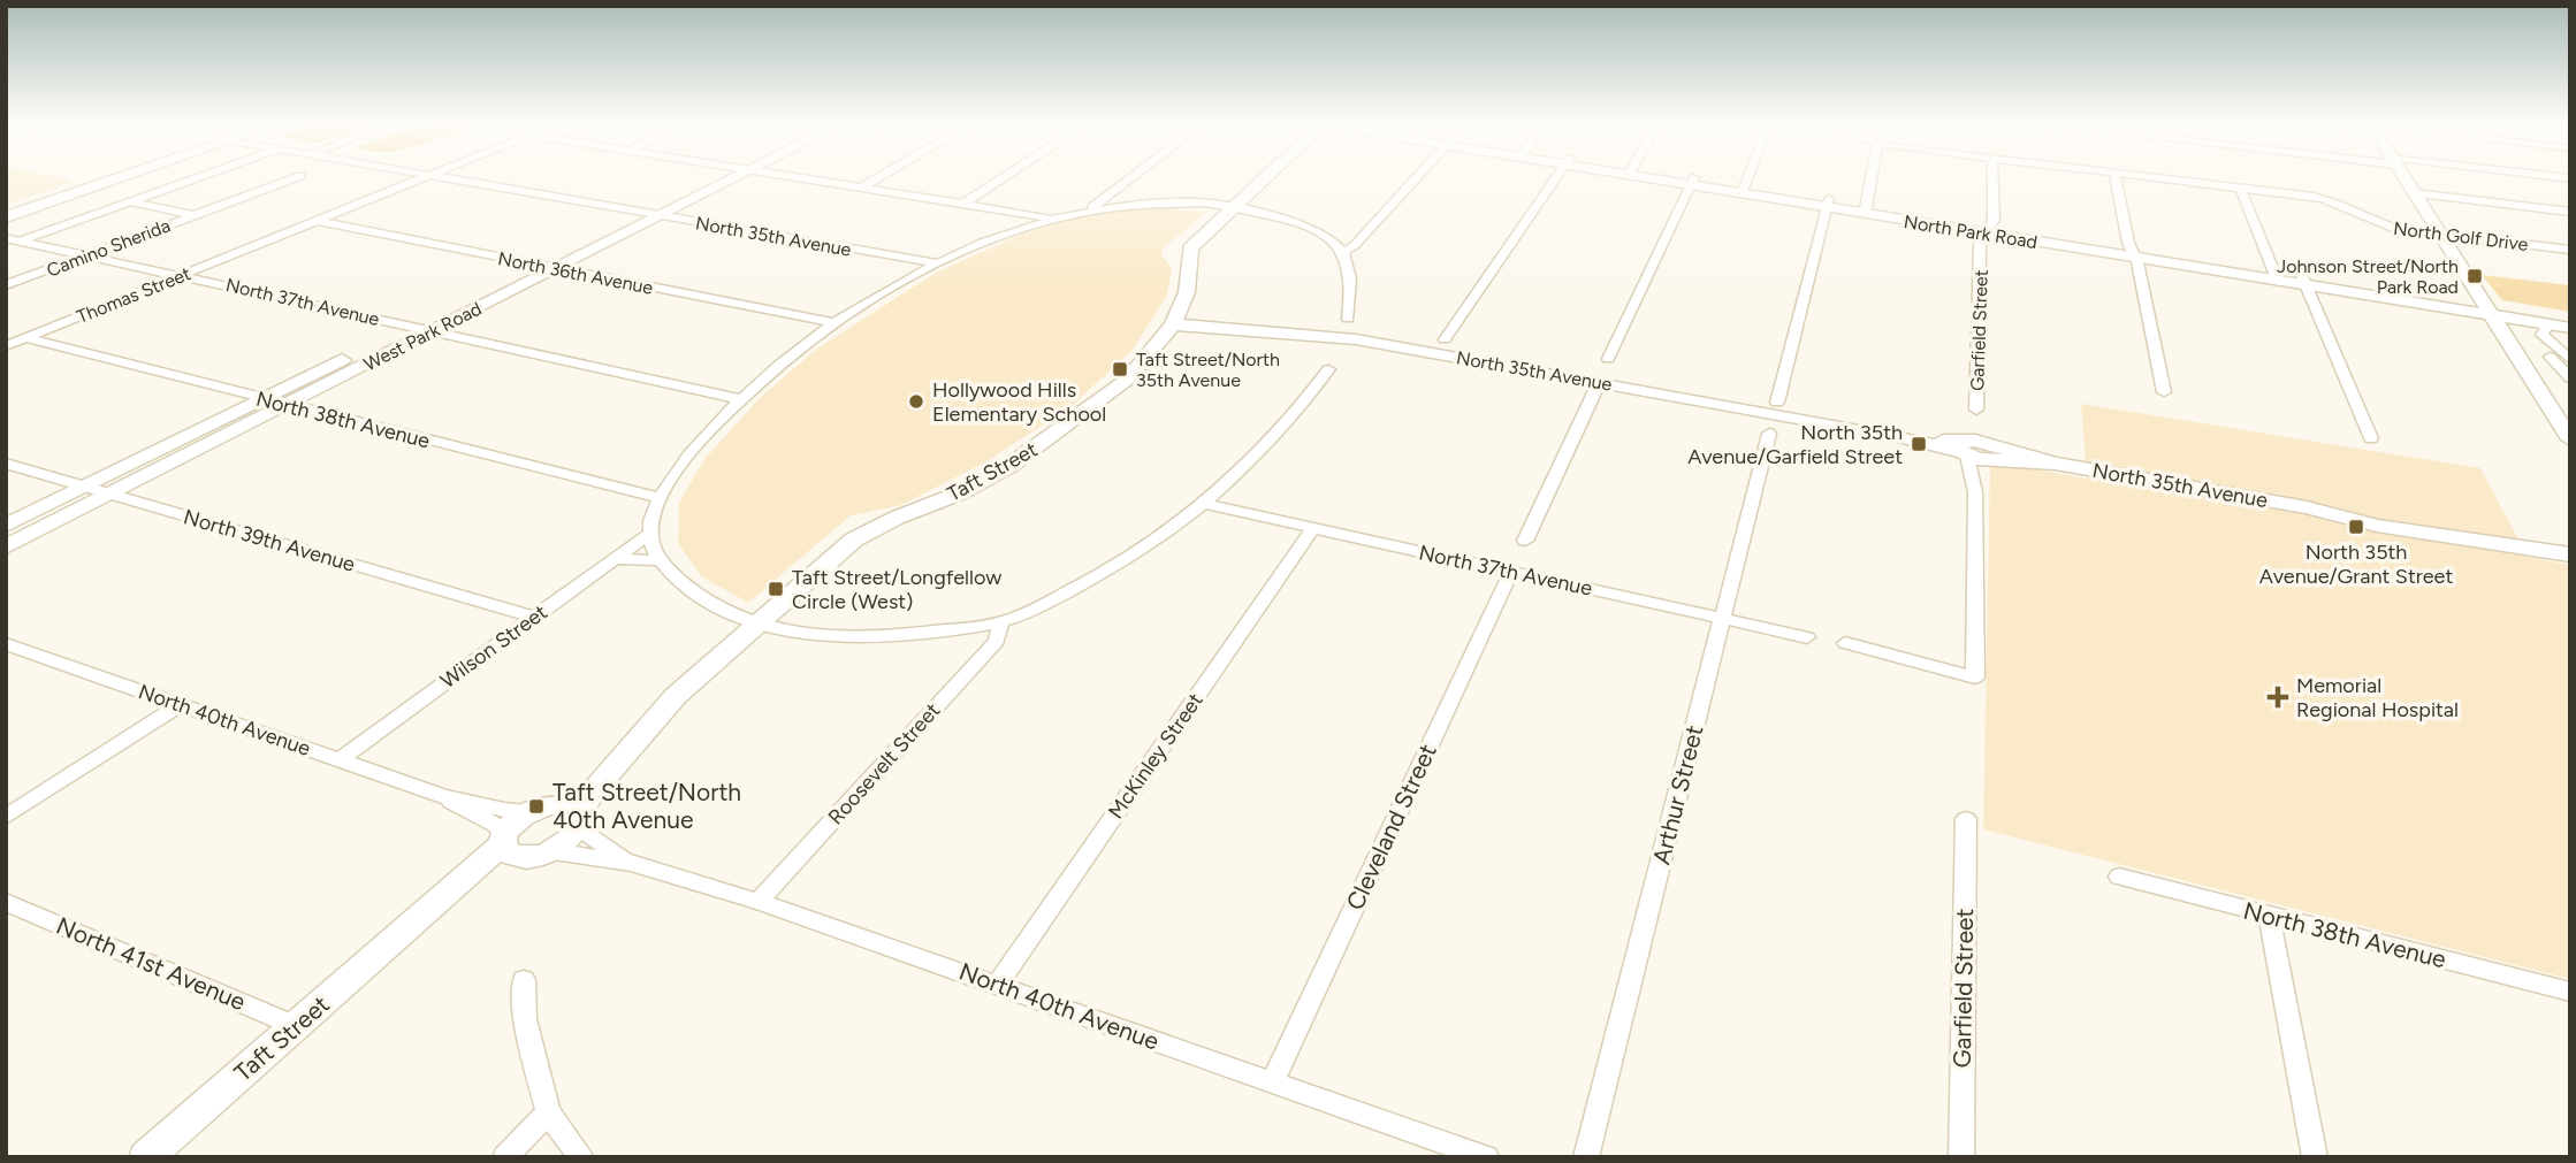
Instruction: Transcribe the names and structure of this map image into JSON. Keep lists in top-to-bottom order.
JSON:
{
  "streets": {
    "street": [
      "North Park Road",
      "North 35th Avenue",
      "North Golf Drive",
      "Camino Sherida",
      "North 36th Avenue",
      "Thomas Street",
      "North 37th Avenue",
      "Garfield Street",
      "West Park Road",
      "North 38th Avenue",
      "Taft Street",
      "North 39th Avenue",
      "Wilson Street",
      "North 40th Avenue",
      "McKinley Street",
      "Roosevelt Street",
      "Arthur Street",
      "Cleveland Street",
      "North 41st Avenue"
    ]
  },
  "crossings": [
    ["North Park Road", "Garfield Street"],
    ["North 35th Avenue", "West Park Road"],
    ["North 35th Avenue", "Taft Street"],
    ["Camino Sherida", "North 37th Avenue"],
    ["North 36th Avenue", "Thomas Street"],
    ["North 36th Avenue", "West Park Road"],
    ["Thomas Street", "North 37th Avenue"],
    ["Thomas Street", "North 38th Avenue"],
    ["North 37th Avenue", "West Park Road"],
    ["North 37th Avenue", "McKinley Street"],
    ["North 37th Avenue", "Arthur Street"],
    ["North 37th Avenue", "Cleveland Street"],
    ["West Park Road", "North 38th Avenue"],
    ["West Park Road", "North 39th Avenue"],
    ["Taft Street", "North 40th Avenue"],
    ["Taft Street", "North 41st Avenue"],
    ["North 39th Avenue", "Wilson Street"],
    ["Wilson Street", "North 40th Avenue"],
    ["North 40th Avenue", "McKinley Street"],
    ["North 40th Avenue", "Roosevelt Street"],
    ["North 40th Avenue", "Cleveland Street"]
  ],
  "places": {
    "transit": [
      "Johnson Street/North Park Road",
      "Taft Street/North 35th Avenue",
      "North 35th Avenue/Garfield Street",
      "North 35th Avenue/Grant Street",
      "Taft Street/Longfellow Circle (West)",
      "Taft Street/North 40th Avenue"
    ],
    "other": ["Hollywood Hills Elementary School"],
    "health": ["Memorial Regional Hospital"]
  }
}
